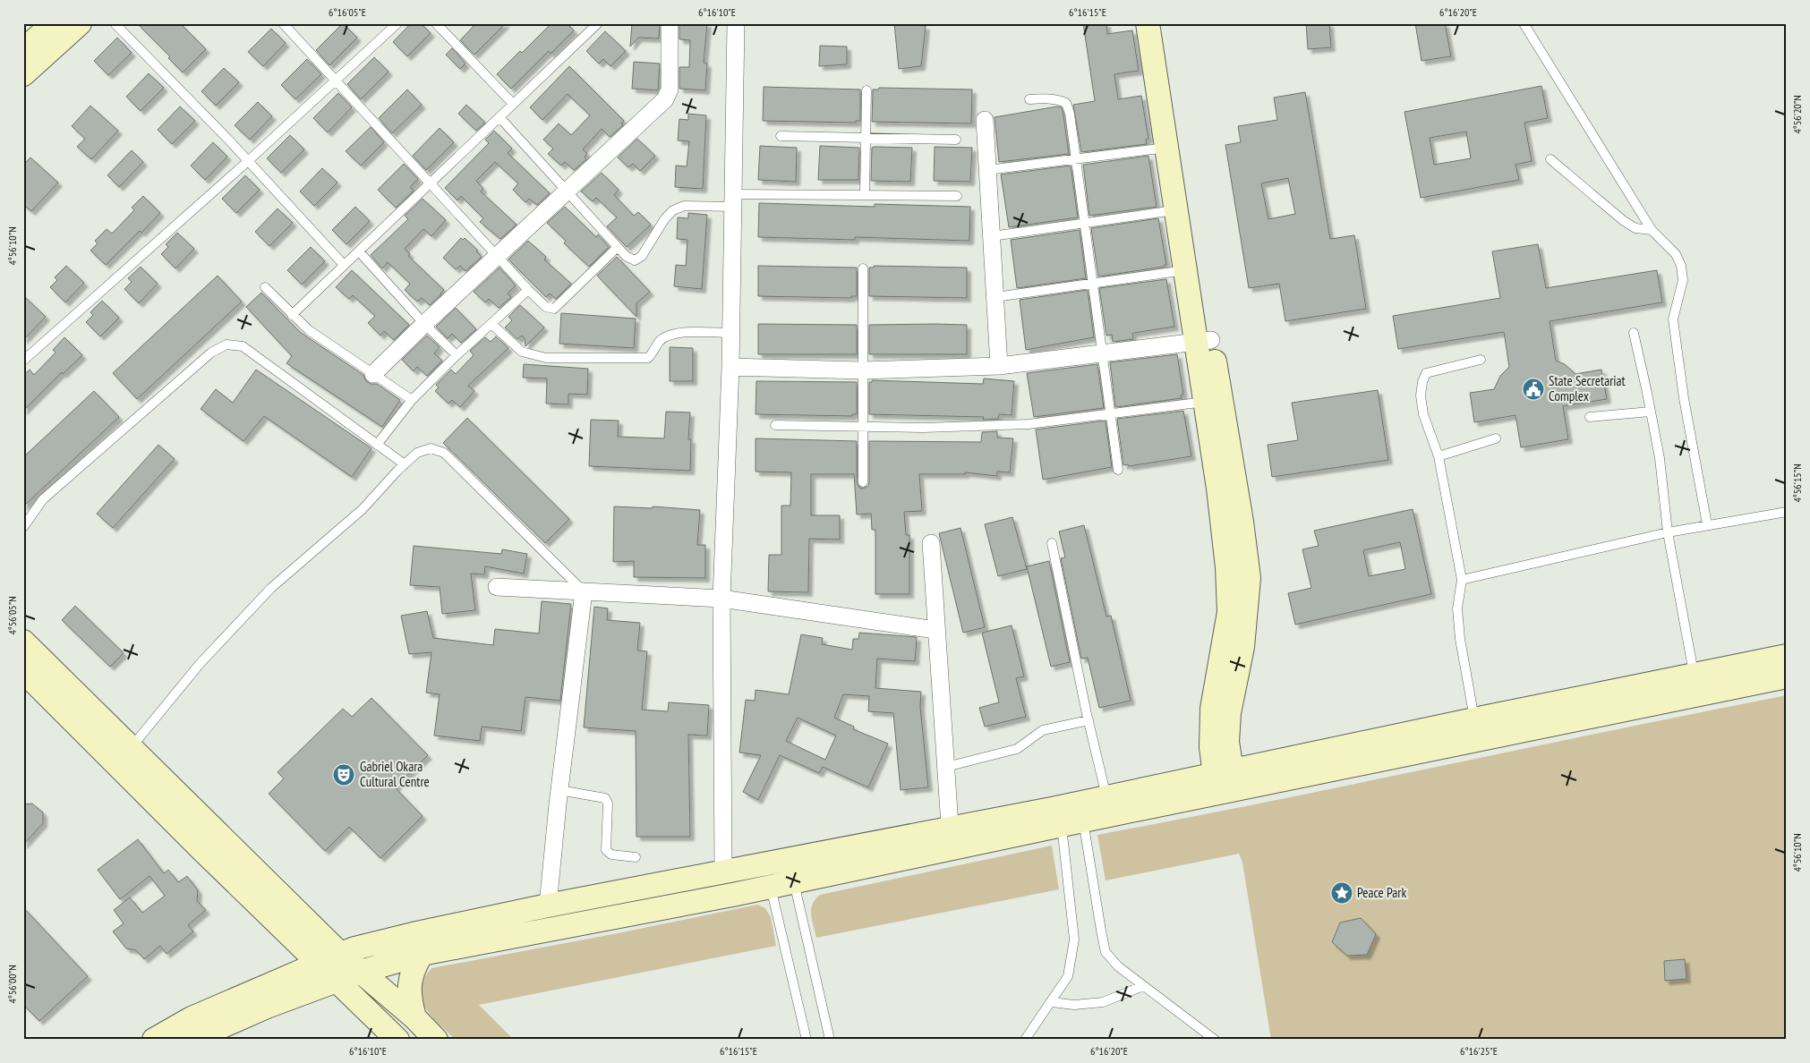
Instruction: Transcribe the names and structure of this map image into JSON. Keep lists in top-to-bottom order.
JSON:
{
  "places": {
    "public building": ["State Secretariat Complex"],
    "theatre": ["Gabriel Okara Cultural Centre"],
    "place": ["Peace Park"]
  },
  "coordinates": [
    "6°16'05\"E",
    "6°16'10\"E",
    "6°16'15\"E",
    "6°16'20\"E",
    "4°56'20\"N",
    "4°56'10\"N",
    "4°56'15\"N",
    "4°56'05\"N",
    "4°56'00\"N",
    "6°16'25\"E"
  ]
}
